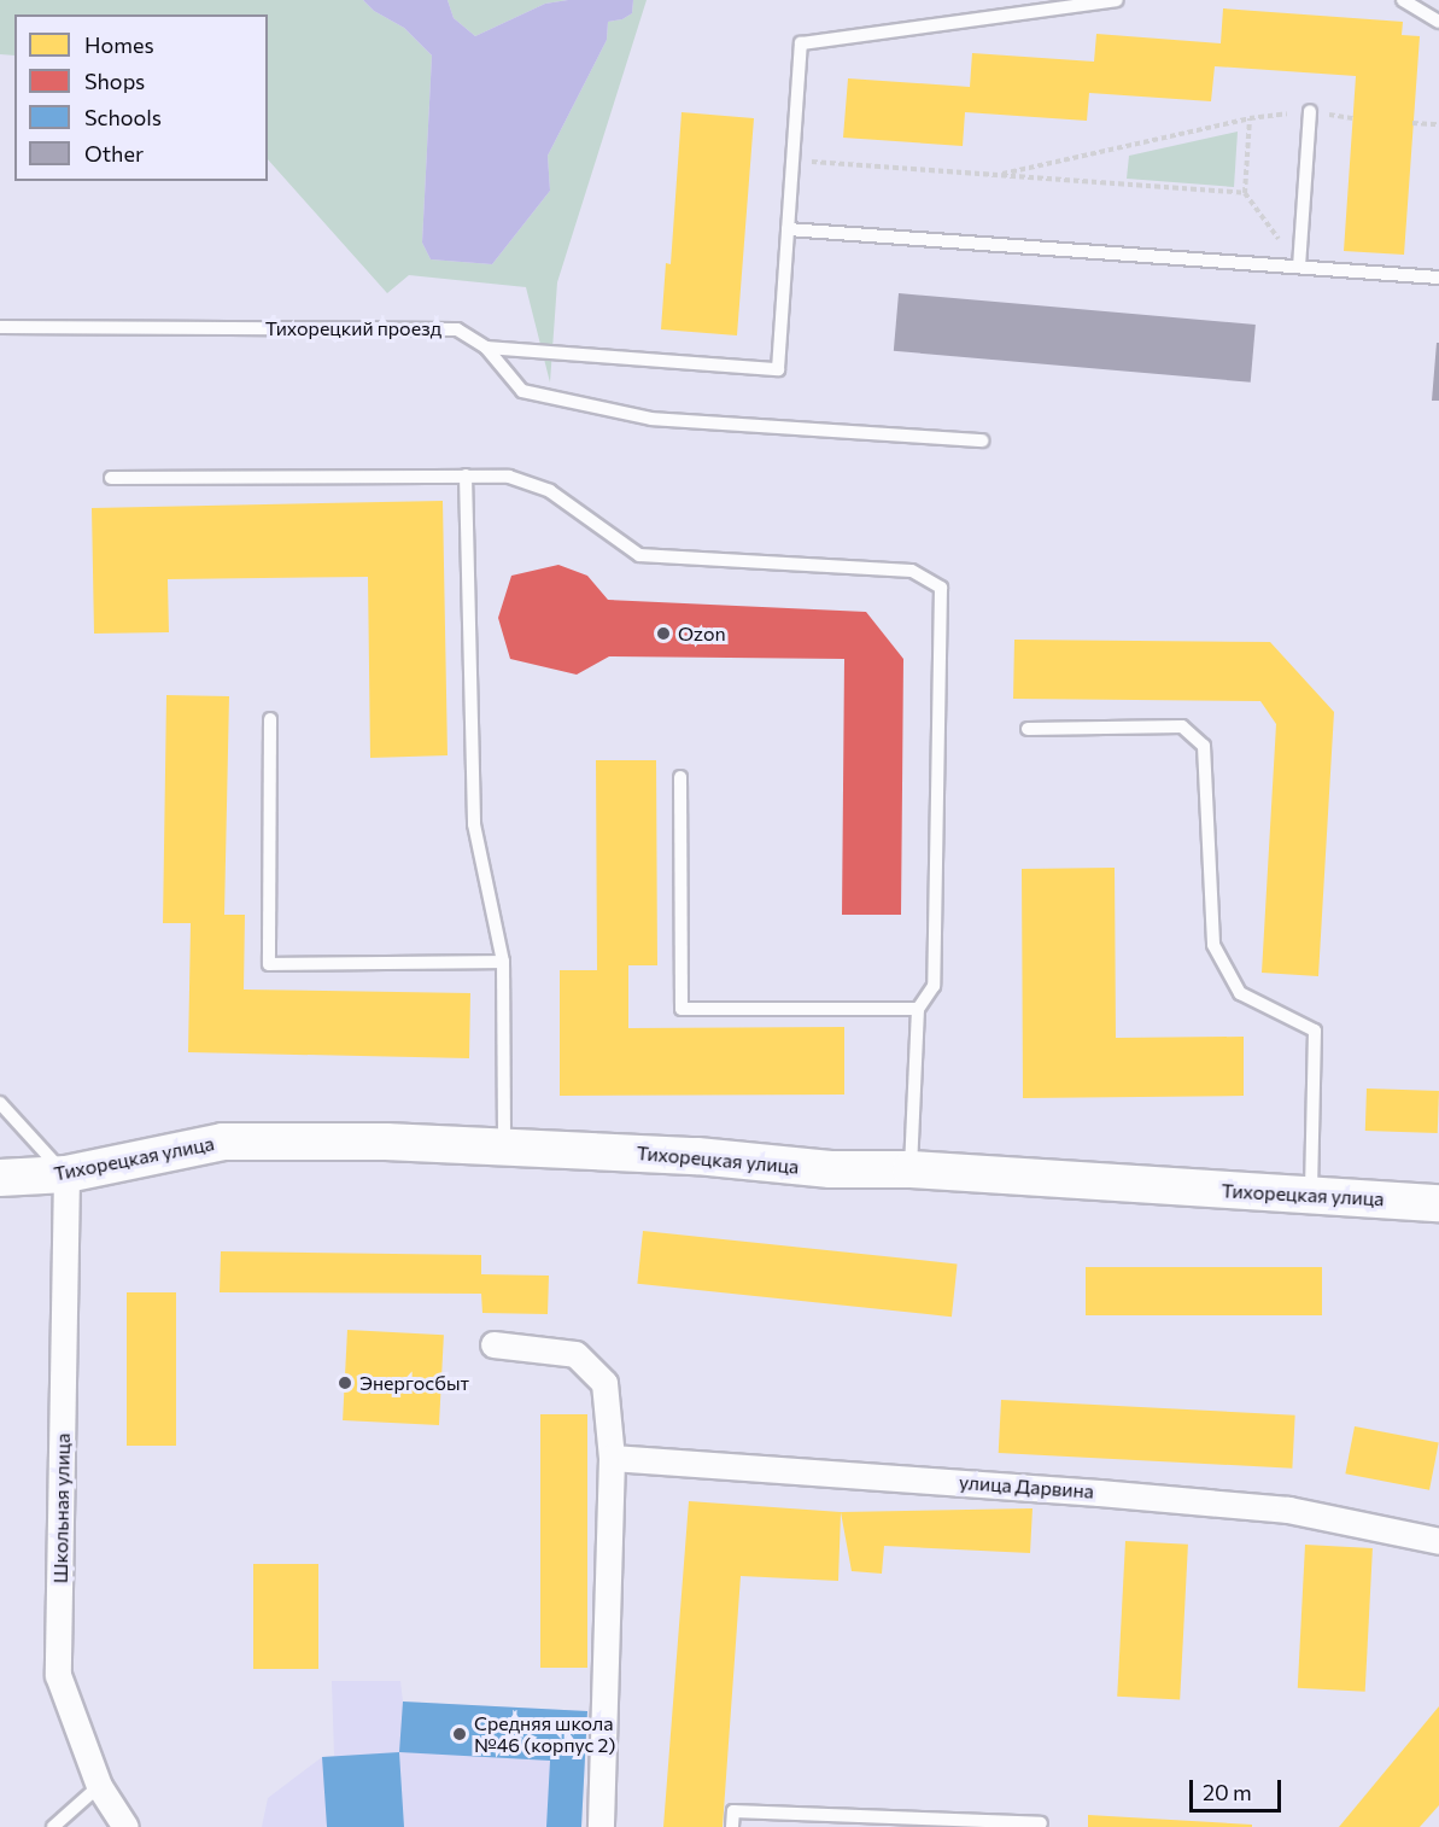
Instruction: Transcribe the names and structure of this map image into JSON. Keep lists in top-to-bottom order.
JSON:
{
  "streets": {
    "street": ["Тихорецкая улица", "улица Дарвина", "Школьная улица"],
    "lane": ["Тихорецкий проезд"]
  },
  "crossings": [
    ["Тихорецкая улица", "Школьная улица"]
  ],
  "places": ["Ozon", "Энергосбыт", "Средняя школа №46 (корпус 2)"],
  "legend": [
    "Homes",
    "Shops",
    "Schools",
    "Other"
  ],
  "scale_bar": "20 m"
}
